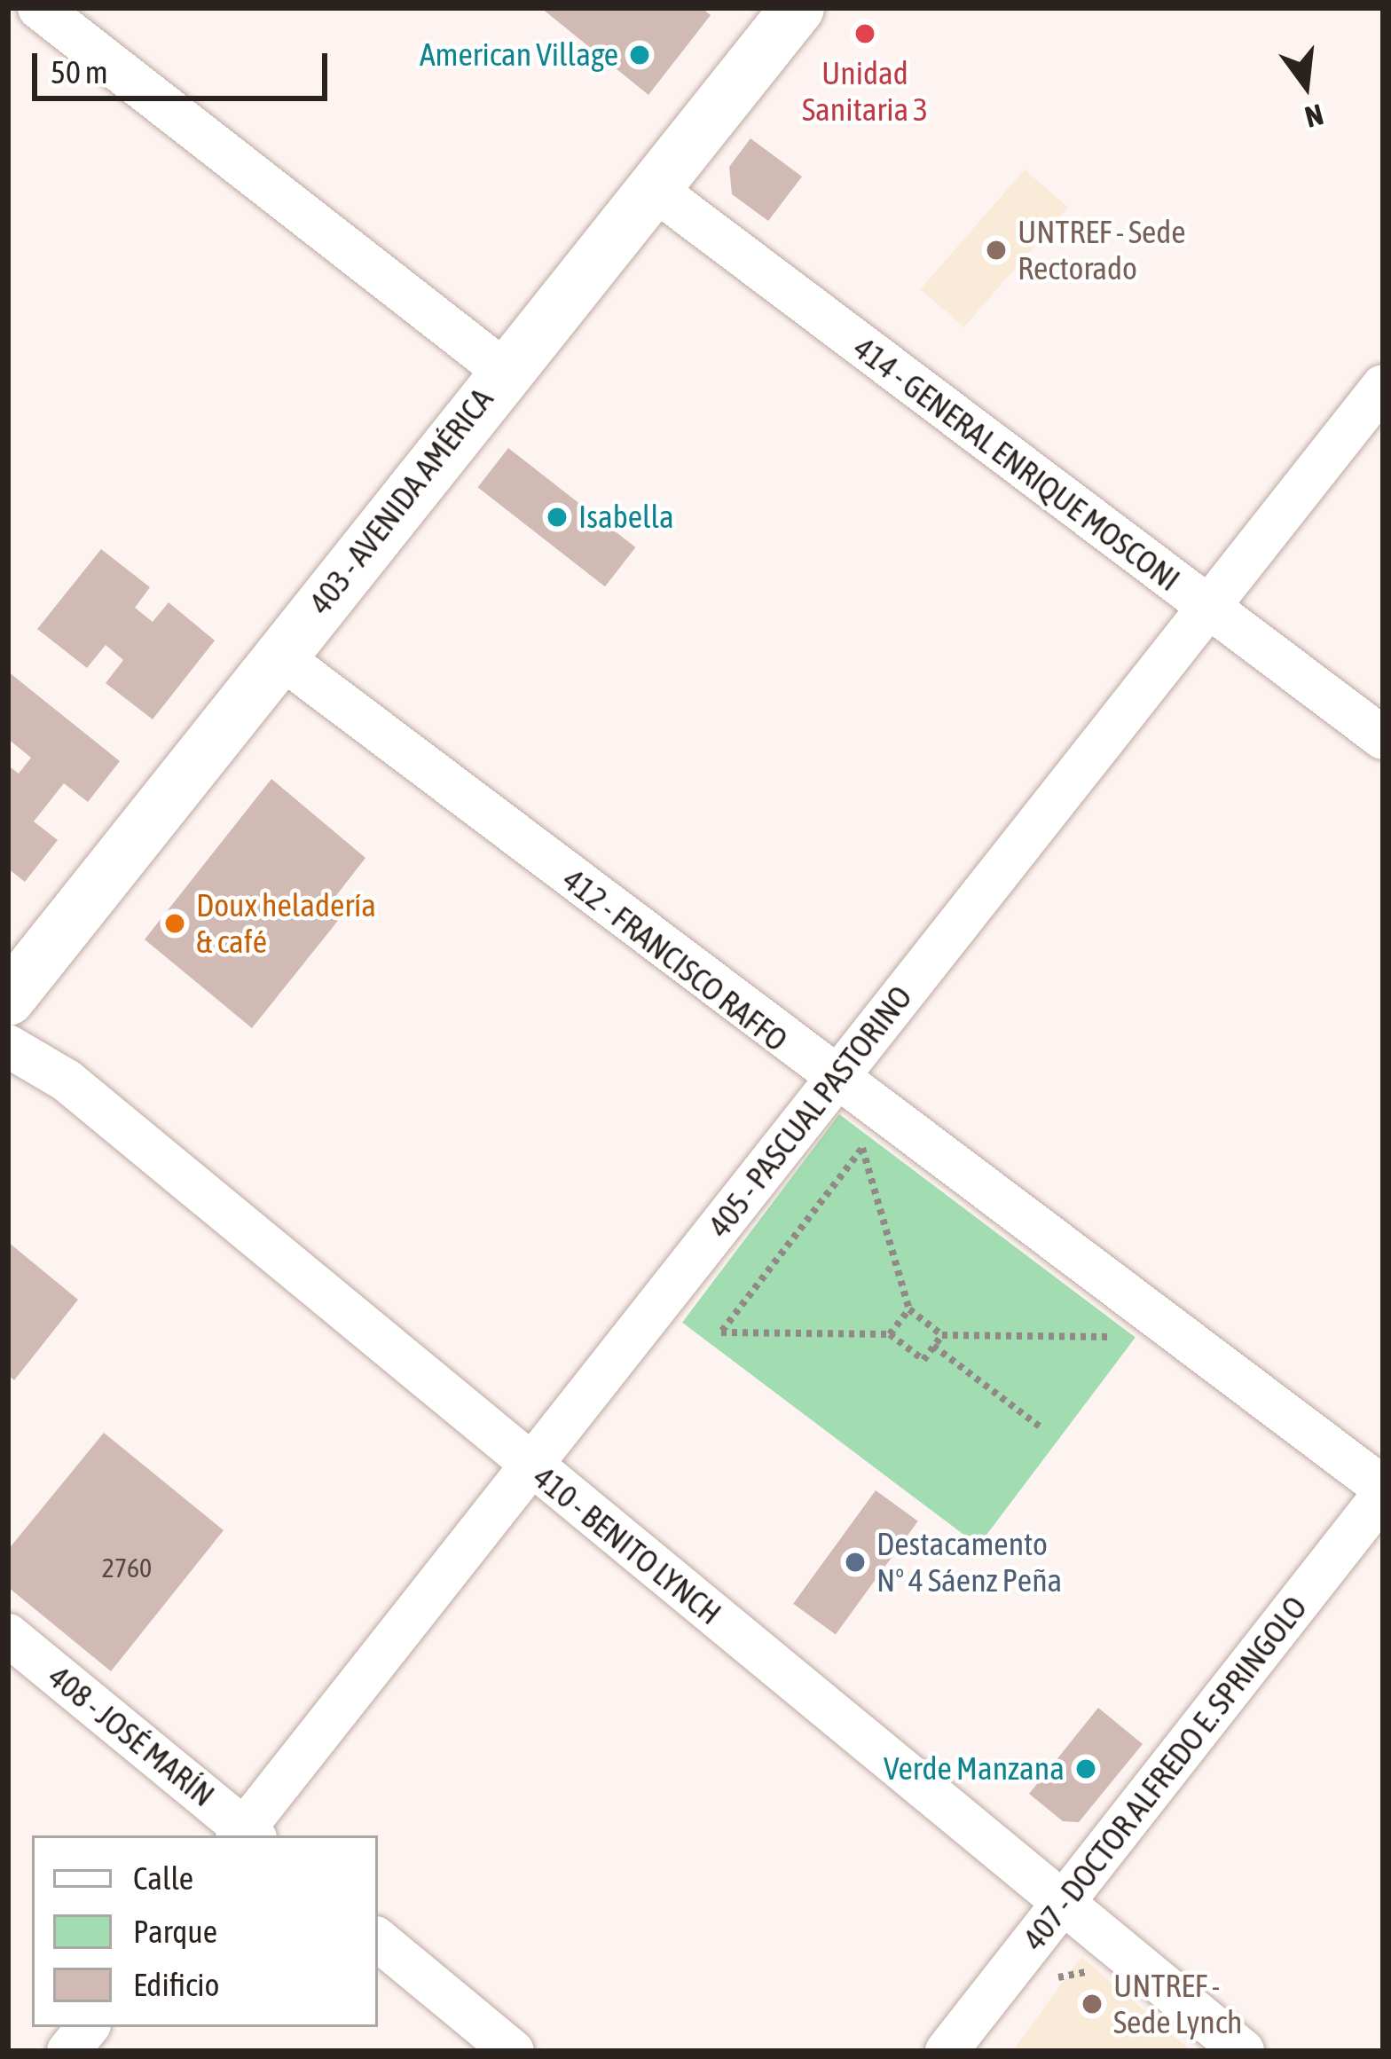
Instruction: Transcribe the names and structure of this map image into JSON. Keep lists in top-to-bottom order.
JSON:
{
  "streets": {
    "main road": ["403 - AVENIDA AMÉRICA"],
    "street": [
      "414 - GENERAL ENRIQUE MOSCONI",
      "412 - FRANCISCO RAFFO",
      "405 - PASCUAL PASTORINO",
      "410 - BENITO LYNCH",
      "408 - JOSÉ MARÍN",
      "407 - DOCTOR ALFREDO E. SPRINGOLO"
    ]
  },
  "crossings": [
    ["414 - GENERAL ENRIQUE MOSCONI", "403 - AVENIDA AMÉRICA"],
    ["414 - GENERAL ENRIQUE MOSCONI", "405 - PASCUAL PASTORINO"],
    ["403 - AVENIDA AMÉRICA", "412 - FRANCISCO RAFFO"],
    ["412 - FRANCISCO RAFFO", "405 - PASCUAL PASTORINO"],
    ["412 - FRANCISCO RAFFO", "407 - DOCTOR ALFREDO E. SPRINGOLO"],
    ["405 - PASCUAL PASTORINO", "410 - BENITO LYNCH"],
    ["405 - PASCUAL PASTORINO", "408 - JOSÉ MARÍN"],
    ["410 - BENITO LYNCH", "407 - DOCTOR ALFREDO E. SPRINGOLO"]
  ],
  "places": [
    "Unidad Sanitaria 3",
    "American Village",
    "UNTREF - Sede Rectorado",
    "Isabella",
    "Doux heladería & café",
    "Destacamento N° 4 Sáenz Peña",
    "Verde Manzana",
    "UNTREF - Sede Lynch"
  ],
  "house_numbers": ["2760"],
  "legend": ["Calle", "Parque", "Edificio"],
  "scale_bar": "50 m",
  "north": "bottom"
}
